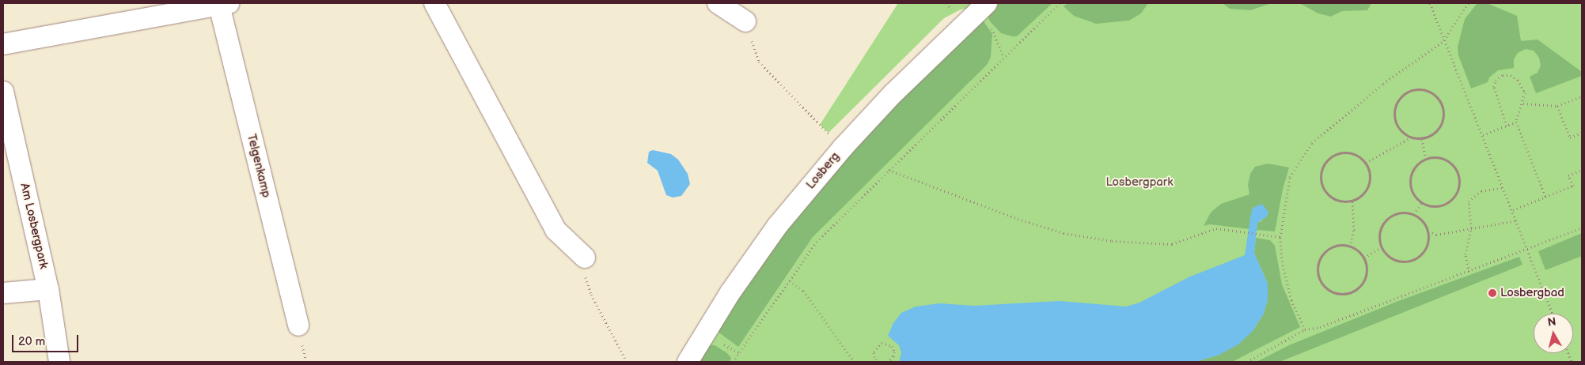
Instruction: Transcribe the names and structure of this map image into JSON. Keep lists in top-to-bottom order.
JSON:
{
  "streets": {
    "street": ["Telgenkamp", "Losberg", "Am Losbergpark"]
  },
  "parks": ["Losbergpark"],
  "places": ["Losbergbad"],
  "scale_bar": "20 m",
  "north": "top"
}
